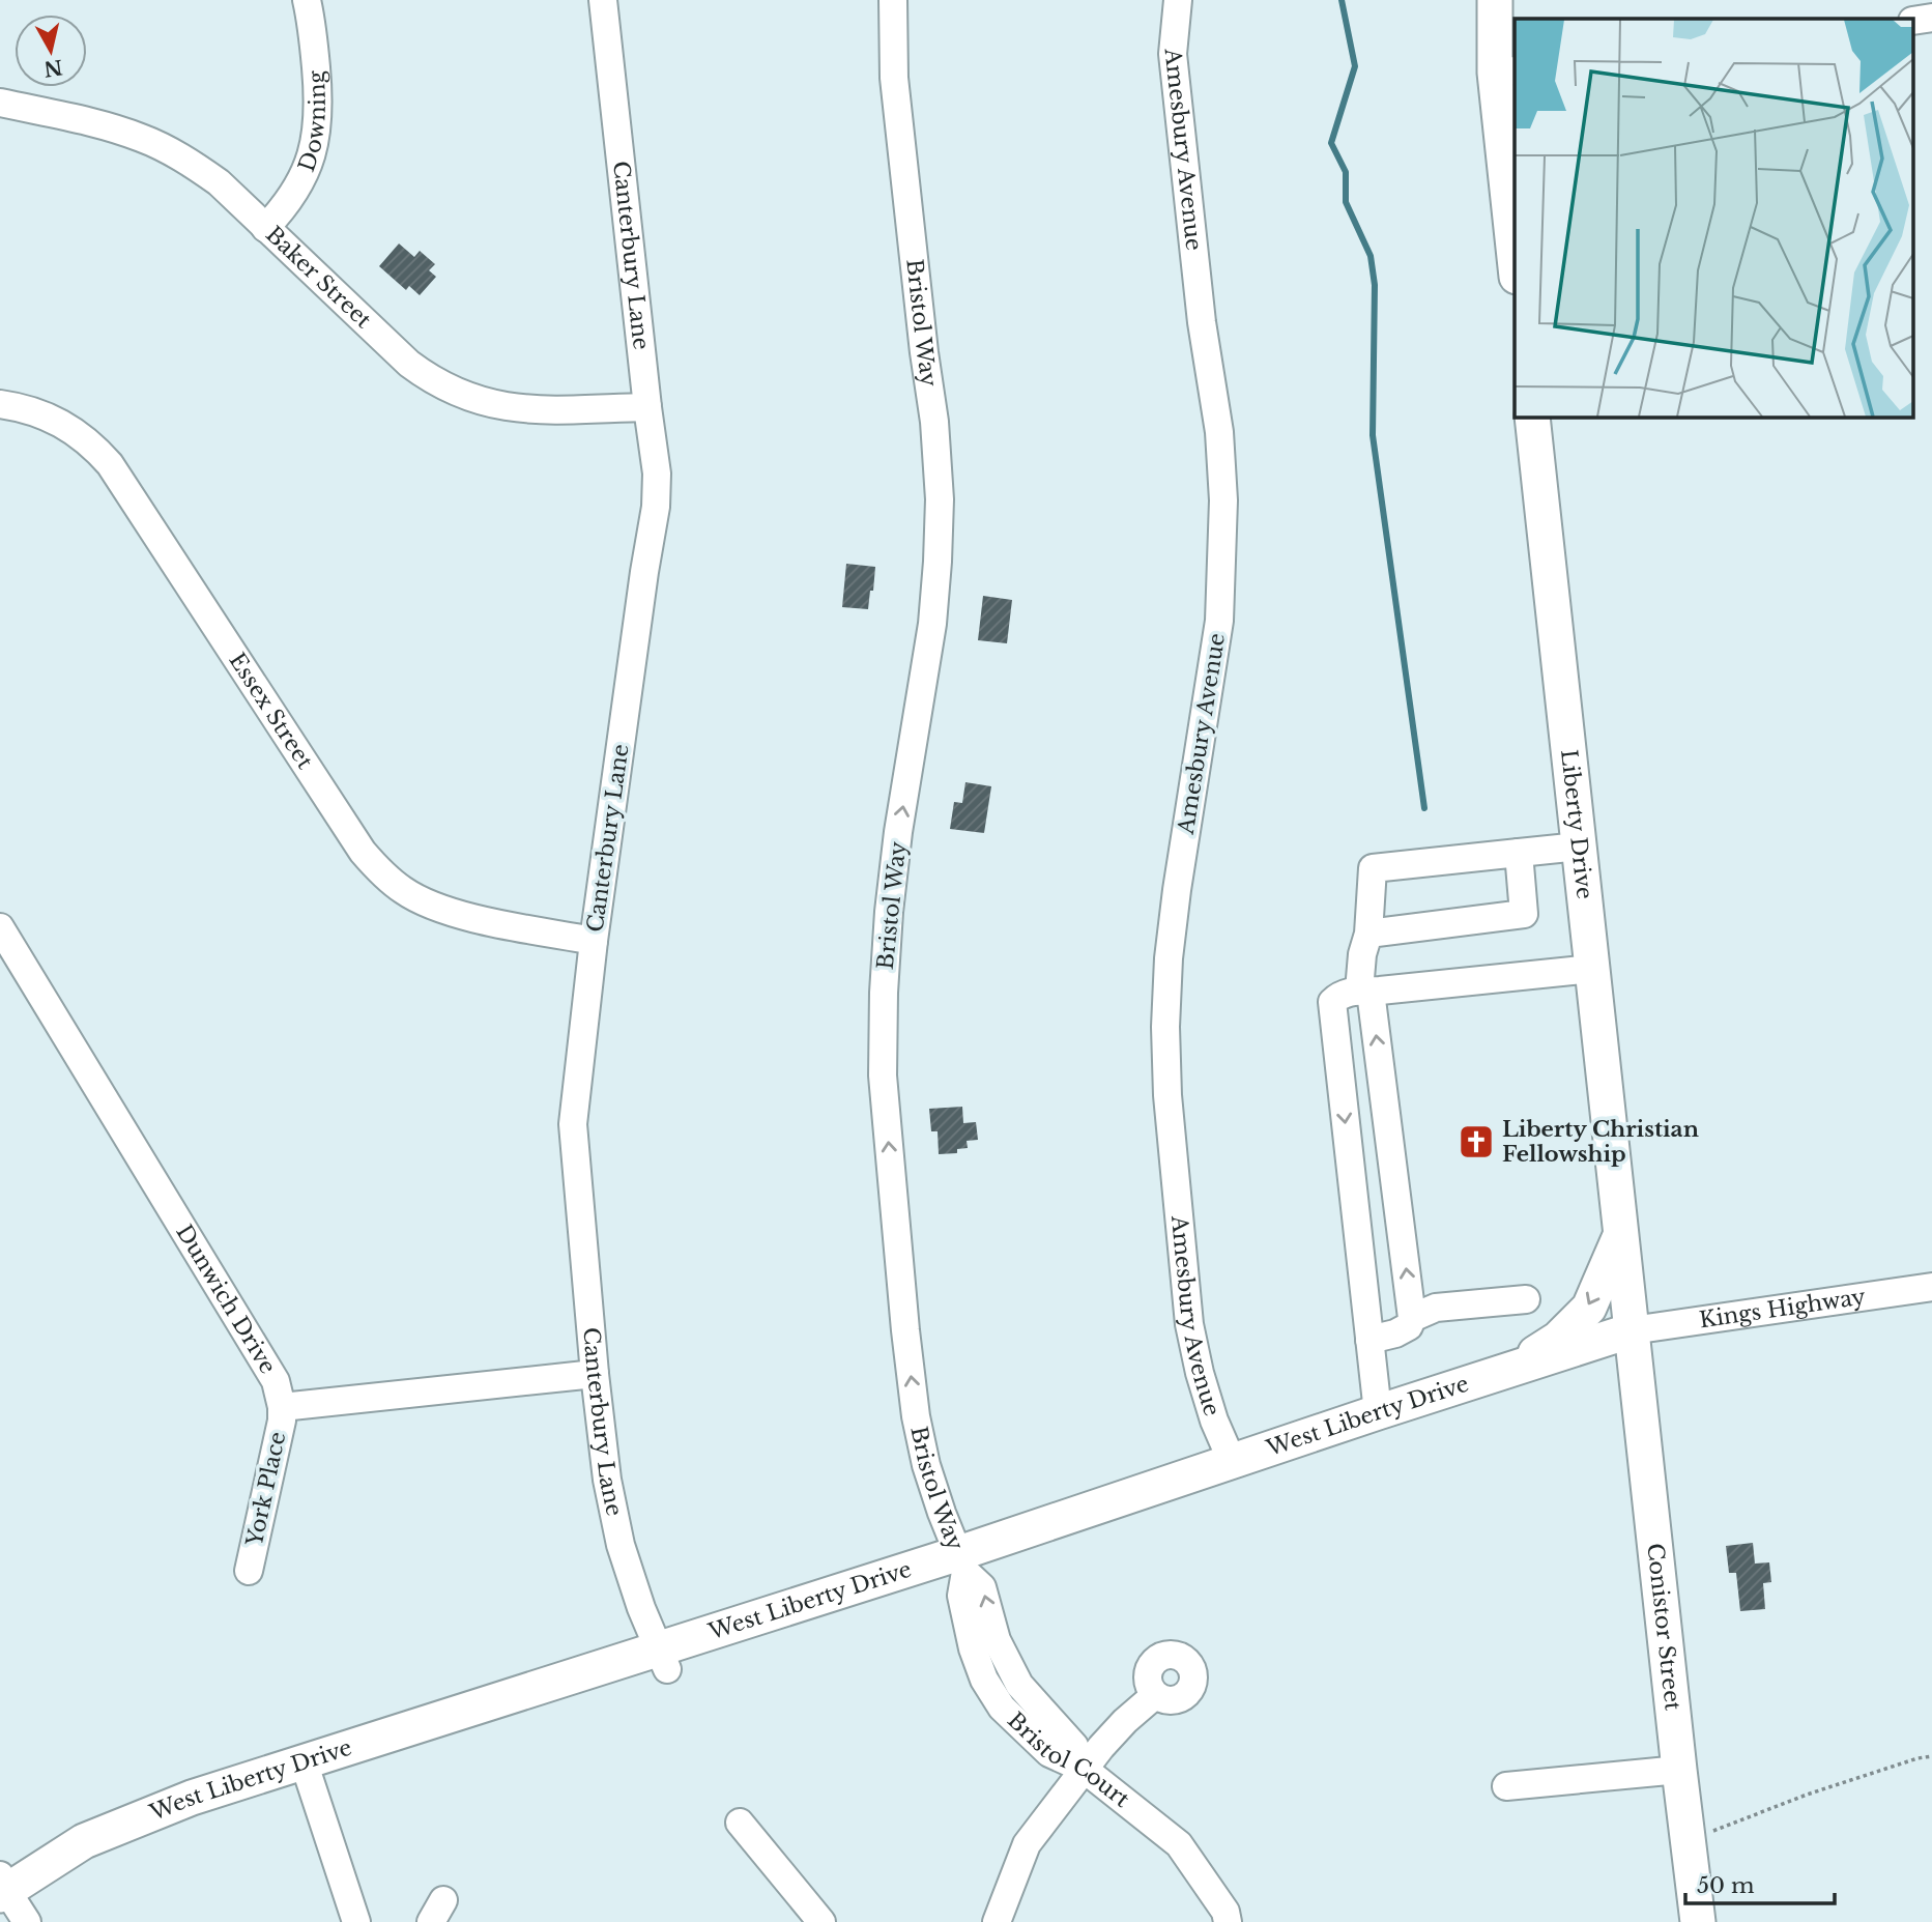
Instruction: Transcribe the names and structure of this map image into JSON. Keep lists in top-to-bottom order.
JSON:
{
  "streets": {
    "main road": ["Liberty Drive", "West Liberty Drive", "Conistor Street"],
    "street": [
      "Downing",
      "Amesbury Avenue",
      "Canterbury Lane",
      "Baker Street",
      "Bristol Way",
      "Essex Street",
      "Dunwich Drive",
      "Kings Highway",
      "York Place",
      "Bristol Court"
    ]
  },
  "crossings": [
    ["Downing", "Baker Street"],
    ["Amesbury Avenue", "West Liberty Drive"],
    ["Canterbury Lane", "Baker Street"],
    ["Canterbury Lane", "Essex Street"],
    ["Canterbury Lane", "West Liberty Drive"],
    ["Bristol Way", "West Liberty Drive"],
    ["Bristol Way", "Bristol Court"],
    ["Liberty Drive", "Kings Highway"],
    ["Liberty Drive", "West Liberty Drive"],
    ["Liberty Drive", "Conistor Street"],
    ["Dunwich Drive", "York Place"],
    ["Kings Highway", "West Liberty Drive"],
    ["Kings Highway", "Conistor Street"],
    ["West Liberty Drive", "Conistor Street"]
  ],
  "one_way": ["Bristol Way"],
  "places": {
    "church": ["Liberty Christian Fellowship"]
  },
  "scale_bar": "50 m",
  "north": "bottom"
}
